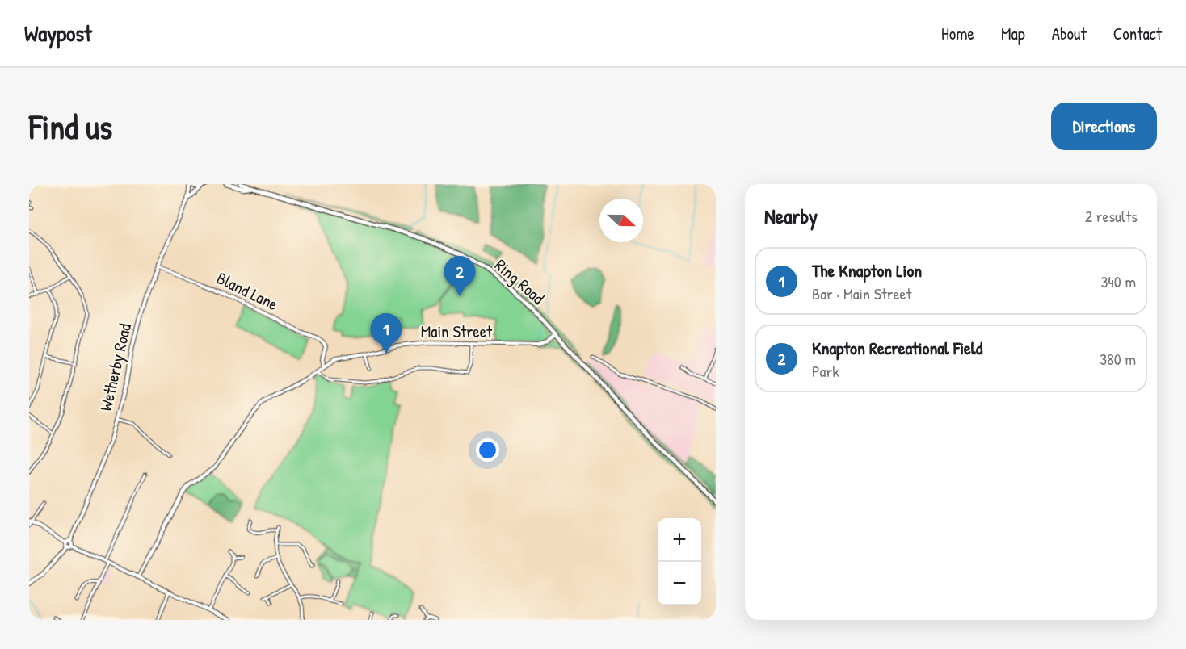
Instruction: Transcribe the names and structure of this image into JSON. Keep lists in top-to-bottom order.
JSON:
{
  "streets": {
    "highway": ["Ring Road"],
    "street": ["Bland Lane", "Main Street", "Wetherby Road"]
  },
  "crossings": [
    ["Ring Road", "Main Street"],
    ["Bland Lane", "Main Street"],
    ["Bland Lane", "Wetherby Road"]
  ],
  "north": "right",
  "page": {
    "header": "Waypost",
    "nav": [
      "Home",
      "Map",
      "About",
      "Contact"
    ],
    "buttons": "Directions",
    "title": "Find us",
    "heading": ["Nearby", "2 results"],
    "list": [
      {
        "mark": "1",
        "name": "The Knapton Lion",
        "note": "Bar · Main Street",
        "value": "340 m"
      },
      {
        "mark": "2",
        "name": "Knapton Recreational Field",
        "note": "Park",
        "value": "380 m"
      }
    ],
    "pins": ["2", "1"],
    "map_buttons": ["+", "−"]
  }
}
